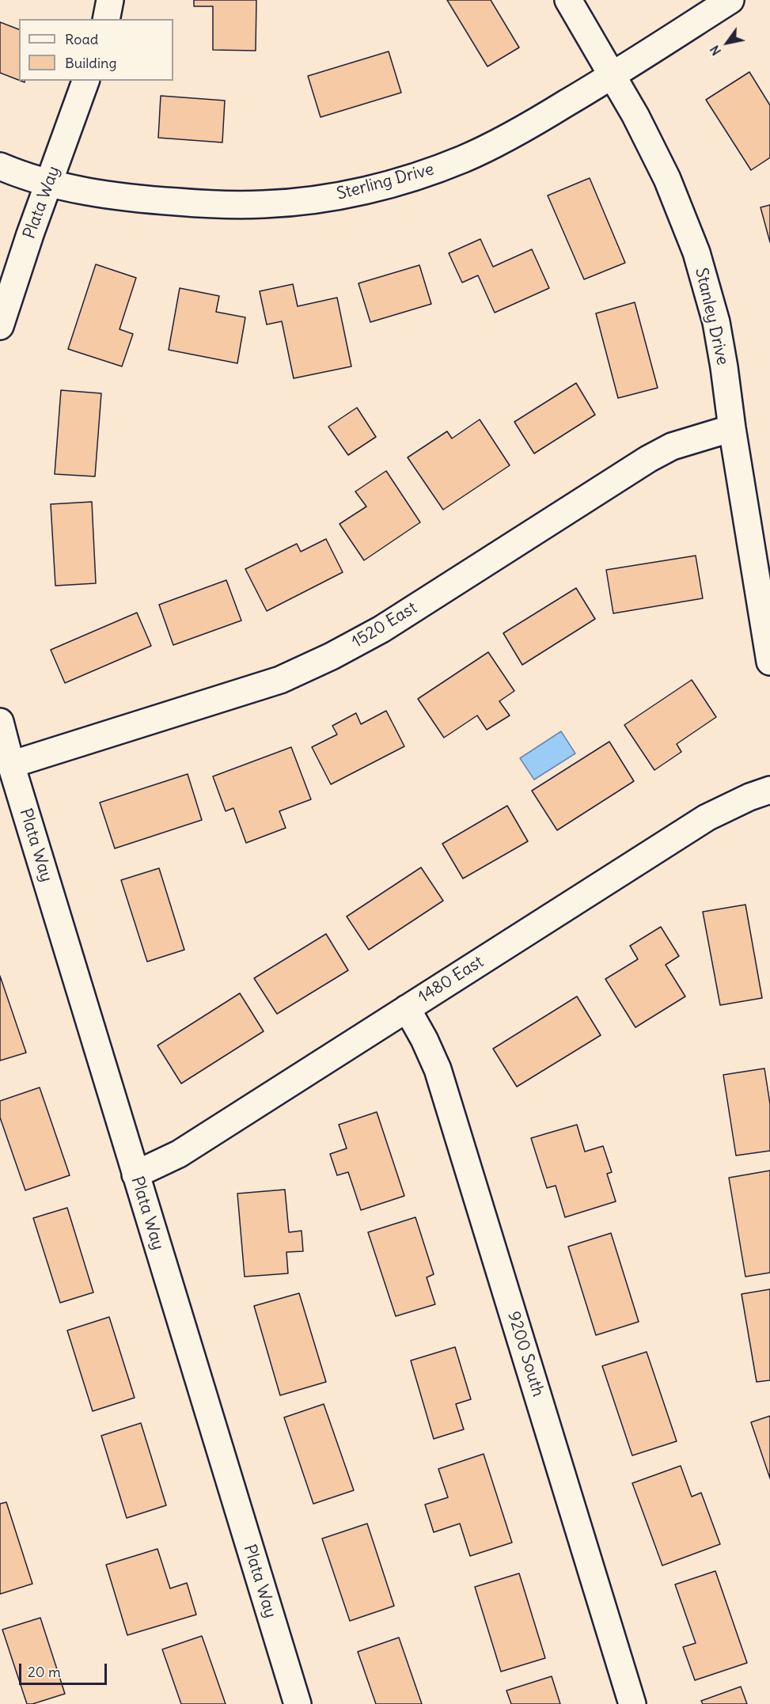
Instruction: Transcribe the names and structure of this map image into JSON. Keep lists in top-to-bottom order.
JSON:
{
  "streets": {
    "street": [
      "Sterling Drive",
      "Plata Way",
      "Stanley Drive",
      "1520 East",
      "1480 East",
      "9200 South"
    ]
  },
  "crossings": [
    ["Sterling Drive", "Plata Way"],
    ["Sterling Drive", "Stanley Drive"],
    ["Plata Way", "1520 East"],
    ["Plata Way", "1480 East"],
    ["Stanley Drive", "1520 East"],
    ["1480 East", "9200 South"]
  ],
  "legend": ["Road", "Building"],
  "scale_bar": "20 m",
  "north": "bottom left"
}
